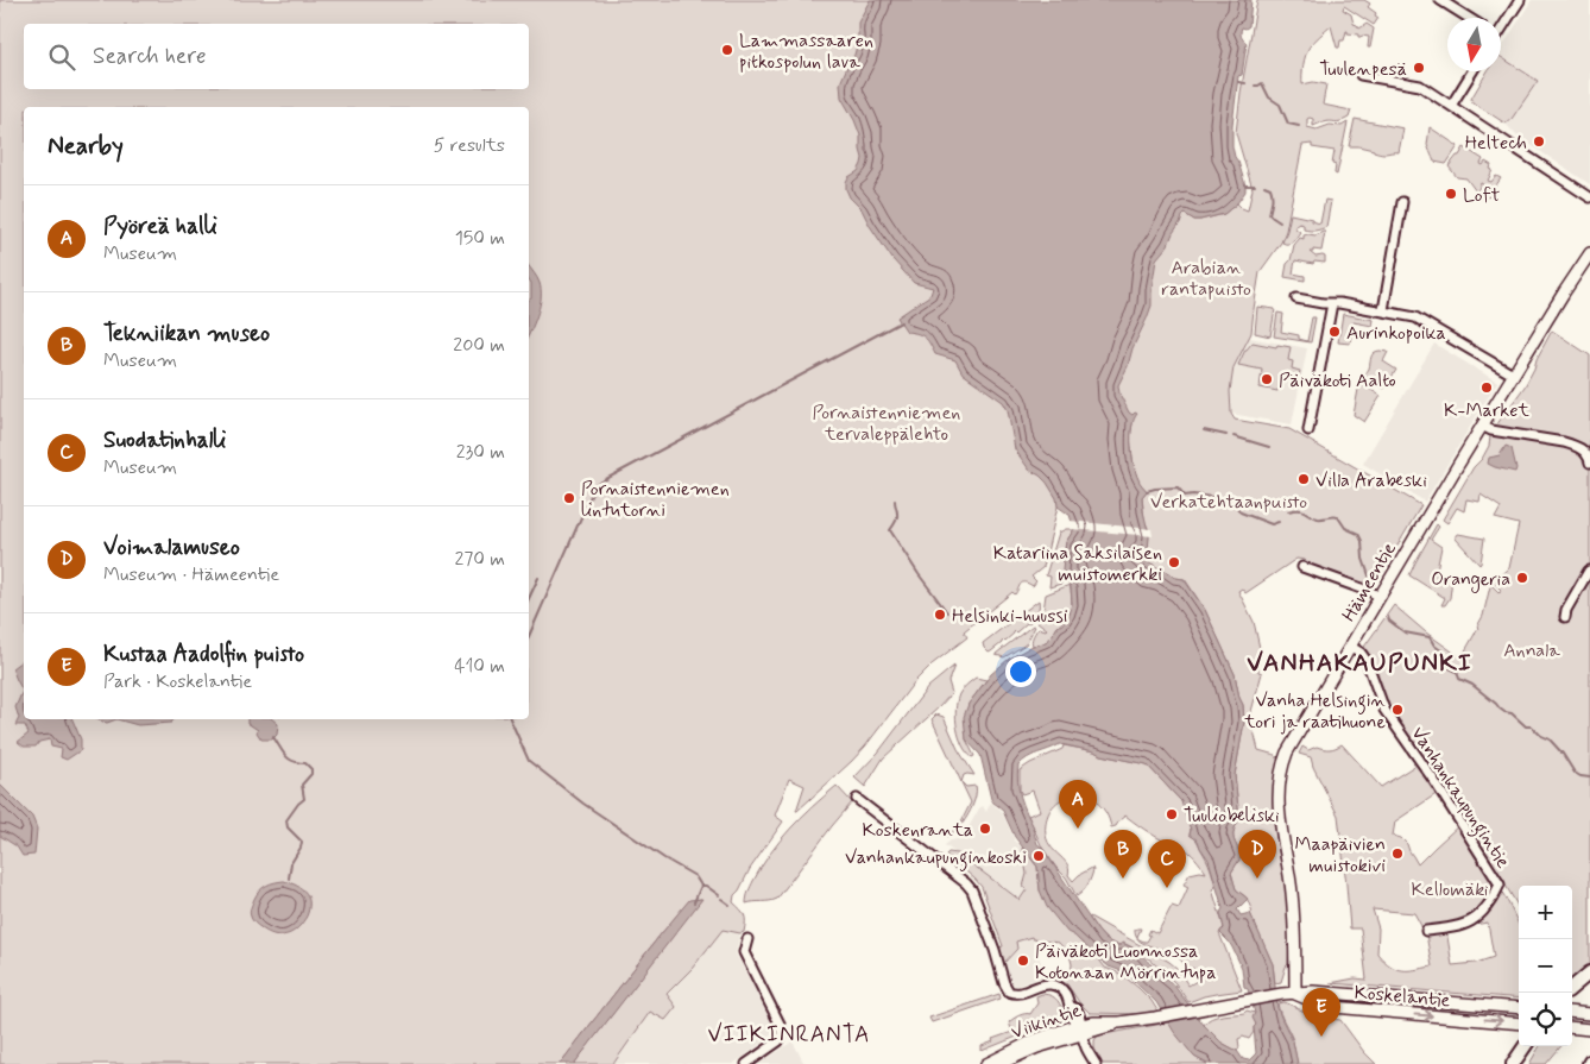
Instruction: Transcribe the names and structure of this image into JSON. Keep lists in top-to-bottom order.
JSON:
{
  "streets": {
    "main road": ["Hämeentie", "Koskelantie", "Viikintie"],
    "street": ["Vanhankaupungintie"]
  },
  "crossings": [
    ["Hämeentie", "Vanhankaupungintie"],
    ["Hämeentie", "Koskelantie"],
    ["Hämeentie", "Viikintie"],
    ["Koskelantie", "Viikintie"]
  ],
  "districts": ["VANHAKAUPUNKI", "VIIKINRANTA"],
  "parks": [
    "Arabian rantapuisto",
    "Pornaistenniemen tervaleppälehto",
    "Verkatehtaanpuisto",
    "Annala",
    "Kellomäki"
  ],
  "places": [
    "Lammassaaren pitkospolun lava",
    "Tuulenpesä",
    "Heltech",
    "Loft",
    "Aurinkopoika",
    "Päiväkoti Aalto",
    "K-Market",
    "Villa Arabeski",
    "Pornaistenniemen lintutorni",
    "Katariina Saksilaisen muistomerkki",
    "Orangeria",
    "Helsinki-huussi",
    "Vanha Helsingin tori ja raatihuone",
    "Tuuliobeliski",
    "Koskenranta",
    "Maapäivien muistokivi",
    "Vanhankaupunginkoski",
    "Päiväkoti Luonnossa Kotonaan Mörrintupa"
  ],
  "north": "bottom",
  "page": {
    "search": "Search here",
    "heading": ["Nearby", "5 results"],
    "list": [
      {
        "mark": "A",
        "name": "Pyöreä halli",
        "note": "Museum",
        "value": "150 m"
      },
      {
        "mark": "B",
        "name": "Tekniikan museo",
        "note": "Museum",
        "value": "200 m"
      },
      {
        "mark": "C",
        "name": "Suodatinhalli",
        "note": "Museum",
        "value": "230 m"
      },
      {
        "mark": "D",
        "name": "Voimalamuseo",
        "note": "Museum · Hämeentie",
        "value": "270 m"
      },
      {
        "mark": "E",
        "name": "Kustaa Aadolfin puisto",
        "note": "Park · Koskelantie",
        "value": "410 m"
      }
    ],
    "pins": [
      "A",
      "B",
      "D",
      "C",
      "E"
    ],
    "map_buttons": ["+", "−"]
  }
}
